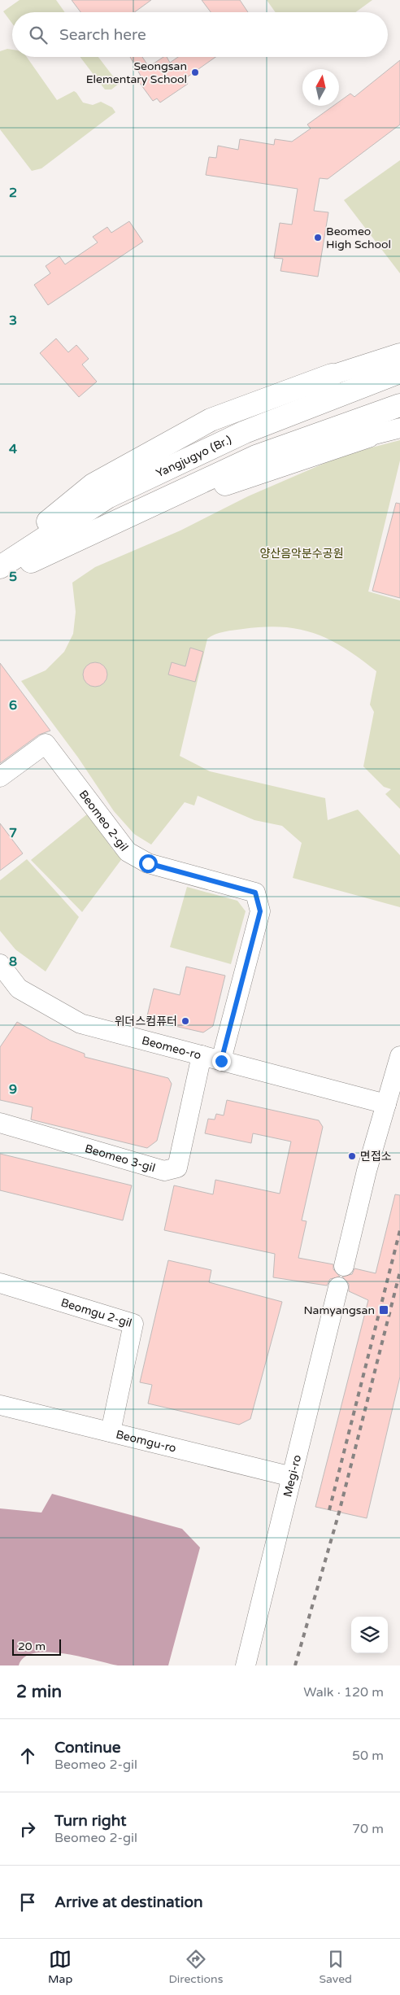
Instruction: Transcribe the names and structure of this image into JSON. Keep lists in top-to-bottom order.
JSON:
{
  "streets": {
    "main road": ["Yangjugyo (Br.)"],
    "street": [
      "Beomeo 2-gil",
      "Beomeo-ro",
      "Beomeo 3-gil",
      "Beomgu 2-gil",
      "Beomgu-ro",
      "Megi-ro"
    ]
  },
  "crossings": [
    ["Beomeo 2-gil", "Beomeo-ro"],
    ["Beomeo-ro", "Beomeo 3-gil"],
    ["Beomgu 2-gil", "Beomgu-ro"],
    ["Beomgu-ro", "Megi-ro"]
  ],
  "parks": ["양산음악분수공원"],
  "places": {
    "other": [
      "Seongsan Elementary School",
      "Beomeo High School",
      "위더스컴퓨터",
      "면접소"
    ],
    "transit": ["Namyangsan"]
  },
  "scale_bar": "20 m",
  "north": "top",
  "page": {
    "search": "Search here",
    "scale": "20 m",
    "heading": ["2 min", "Walk · 120 m"],
    "list": [
      ["Continue", "Beomeo 2-gil", "50 m"],
      ["Turn right", "Beomeo 2-gil", "70 m"],
      "Arrive at destination"
    ],
    "nav": ["Map", "Directions", "Saved"]
  },
  "grid": {
    "rows": [
      "2",
      "3",
      "4",
      "5",
      "6",
      "7",
      "8",
      "9"
    ]
  }
}
